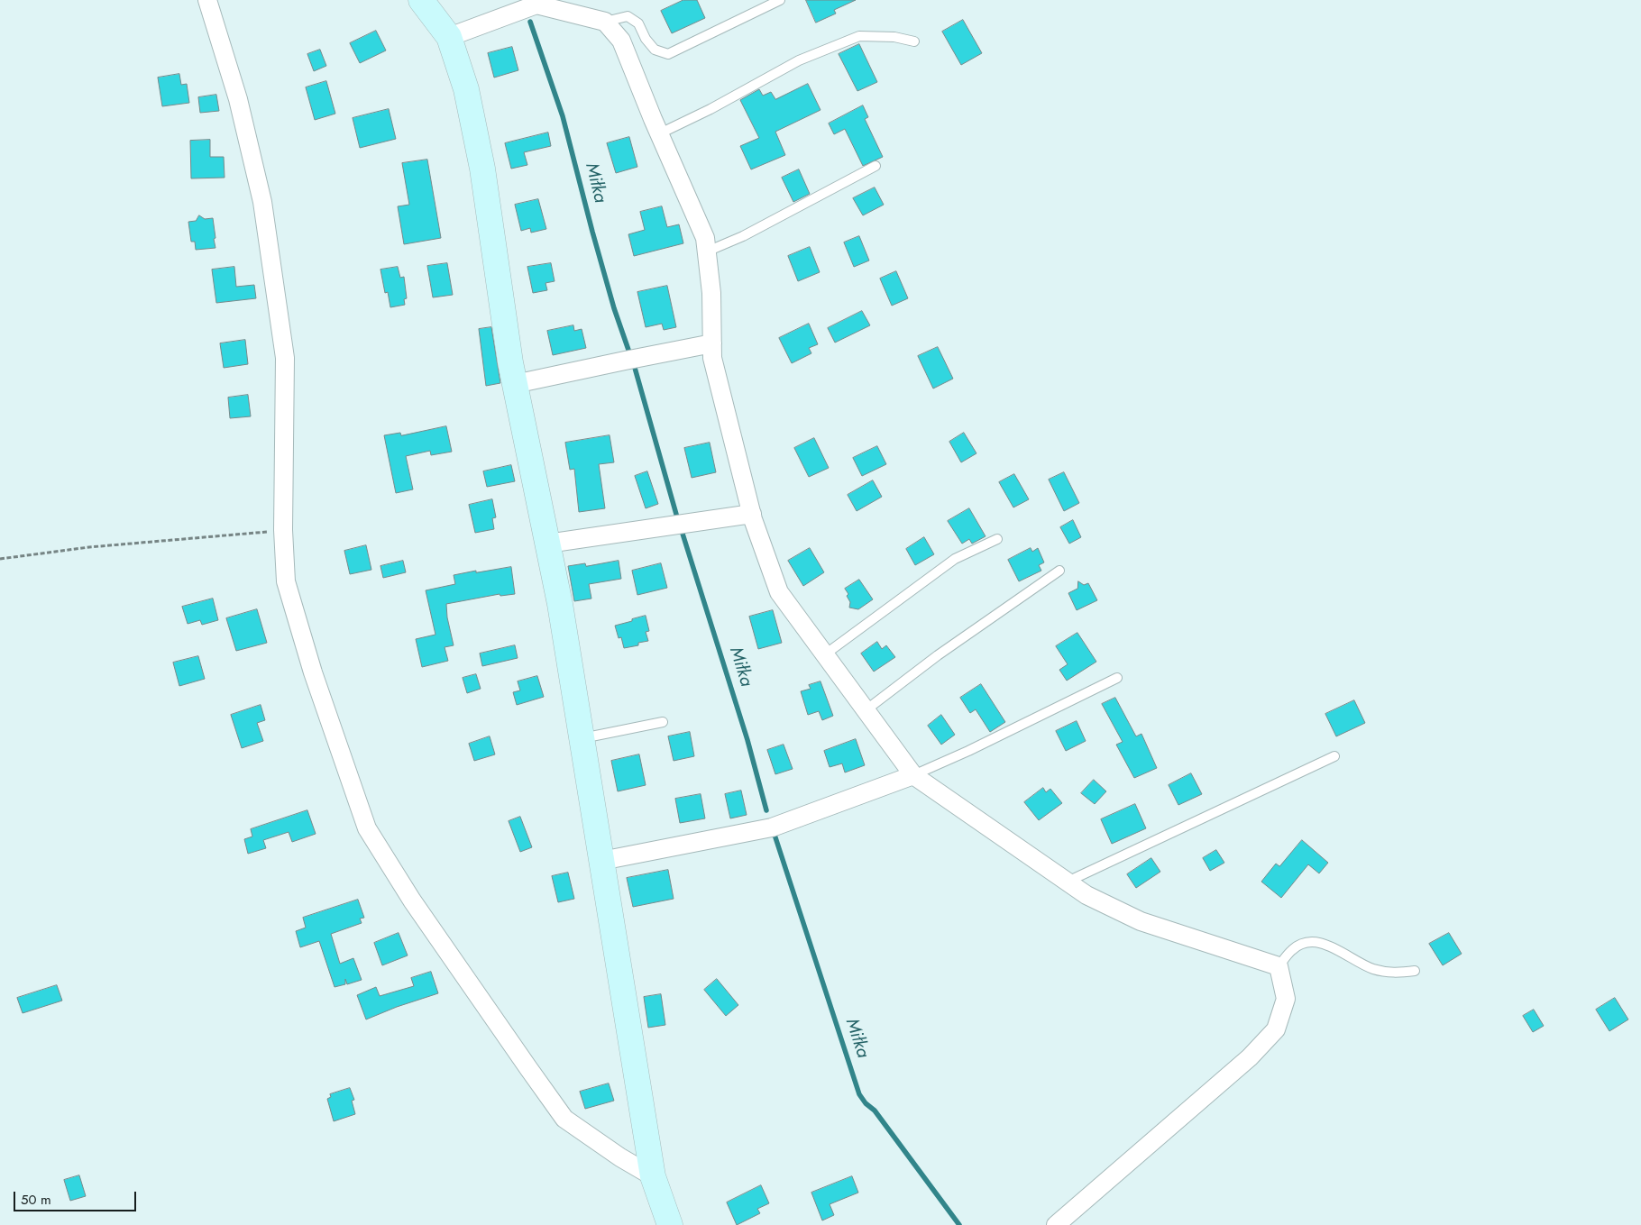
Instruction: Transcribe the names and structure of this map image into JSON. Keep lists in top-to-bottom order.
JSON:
{
  "water": ["Miłka"],
  "scale_bar": "50 m"
}
